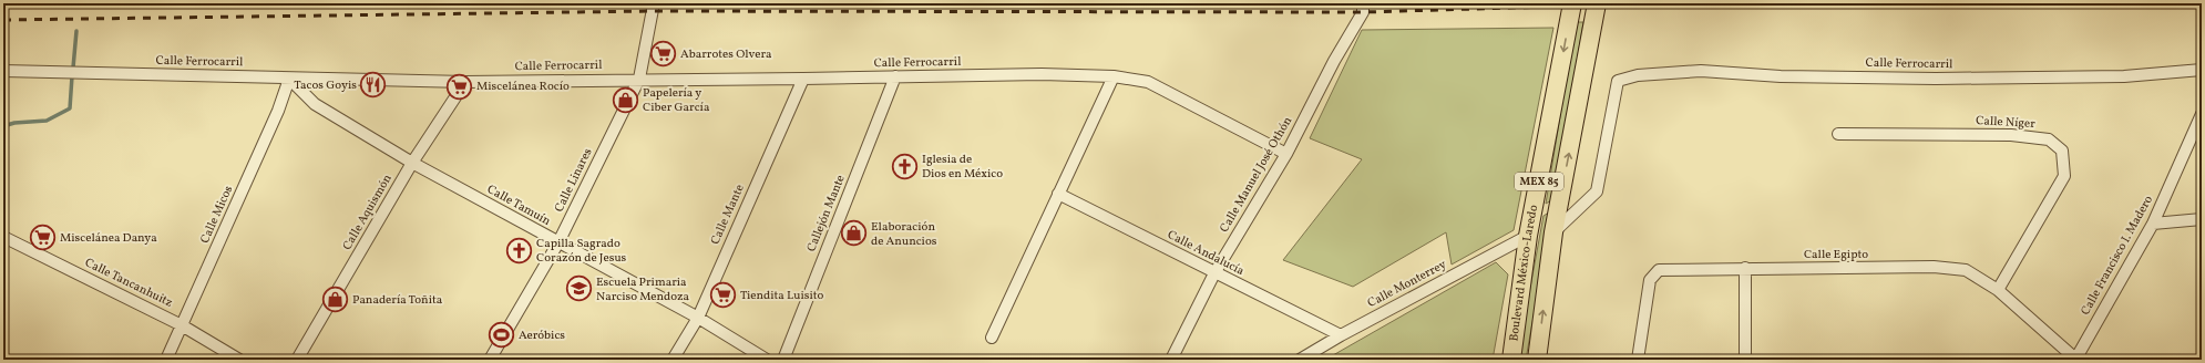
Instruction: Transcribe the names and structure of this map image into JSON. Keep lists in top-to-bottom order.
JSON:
{
  "streets": {
    "main road": ["MEX 85", "Boulevard México-Laredo"],
    "street": [
      "Calle Ferrocarril",
      "Calle Níger",
      "Calle Manuel José Othón",
      "Calle Linares",
      "Calle Tamuín",
      "Calle Aquismón",
      "Callejón Mante",
      "Calle Micos",
      "Calle Mante",
      "Calle Andalucía",
      "Calle Egipto",
      "Calle Francisco I. Madero",
      "Calle Tancanhuitz",
      "Calle Monterrey"
    ]
  },
  "crossings": [
    ["Calle Ferrocarril", "Calle Manuel José Othón"],
    ["Calle Ferrocarril", "Calle Linares"],
    ["Calle Ferrocarril", "Calle Tamuín"],
    ["Calle Ferrocarril", "Calle Aquismón"],
    ["Calle Ferrocarril", "Callejón Mante"],
    ["Calle Ferrocarril", "Calle Micos"],
    ["Calle Ferrocarril", "Calle Mante"],
    ["Calle Ferrocarril", "Boulevard México-Laredo"],
    ["Calle Níger", "Calle Egipto"],
    ["Calle Manuel José Othón", "Calle Andalucía"],
    ["Calle Linares", "Calle Tamuín"],
    ["Calle Tamuín", "Calle Aquismón"],
    ["Calle Tamuín", "Calle Micos"],
    ["Calle Tamuín", "Calle Mante"],
    ["Calle Micos", "Calle Tancanhuitz"],
    ["Calle Andalucía", "Calle Monterrey"],
    ["Calle Egipto", "Calle Francisco I. Madero"],
    ["Boulevard México-Laredo", "Calle Monterrey"]
  ],
  "places": {
    "supermarket": [
      "Abarrotes Olvera",
      "Miscelánea Rocío",
      "Miscelánea Danya",
      "Tiendita Luisito"
    ],
    "restaurant": ["Tacos Goyis"],
    "shop": ["Papelería y Ciber García", "Elaboración de Anuncios", "Panadería Toñita"],
    "church": ["Iglesia de Dios en México", "Capilla Sagrado Corazón de Jesus"],
    "school or university": ["Escuela Primaria Narciso Mendoza"],
    "sports": ["Aeróbics"]
  }
}
